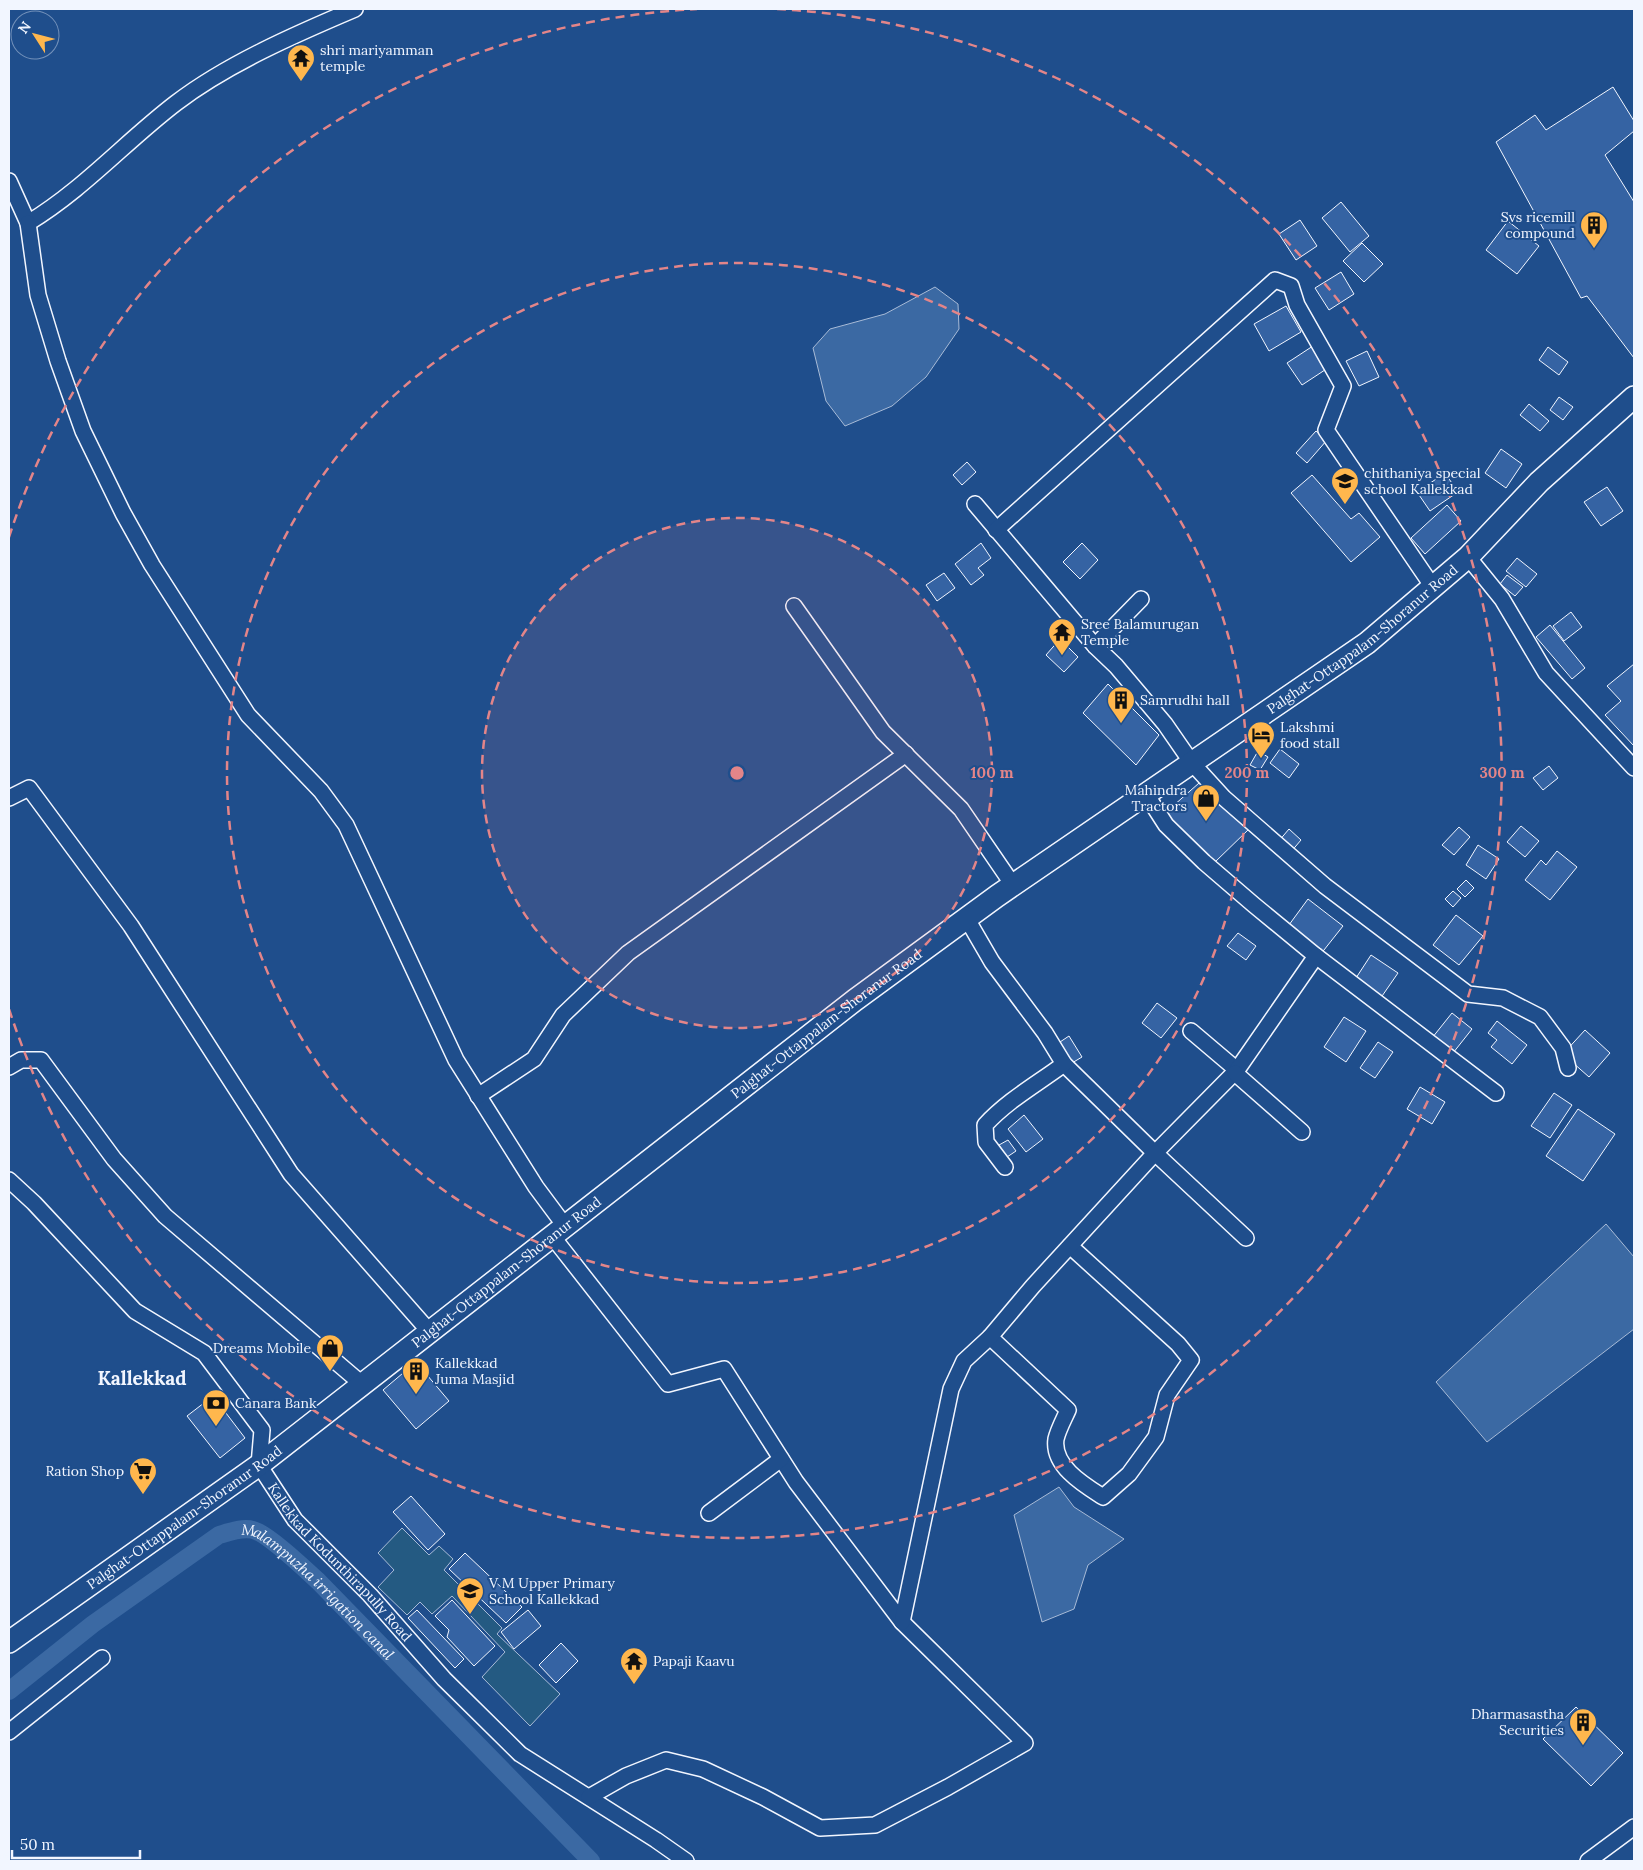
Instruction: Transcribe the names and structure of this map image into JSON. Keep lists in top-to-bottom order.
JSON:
{
  "streets": {
    "main road": ["Palghat-Ottappalam-Shoranur Road"],
    "street": ["Kallekkad Kodunthirapully Road"]
  },
  "crossings": [
    ["Palghat-Ottappalam-Shoranur Road", "Kallekkad Kodunthirapully Road"]
  ],
  "districts": ["Kallekkad"],
  "water": ["Malampuzha irrigation canal"],
  "places": {
    "temple": ["shri mariyamman temple", "Sree Balamurugan Temple", "Papaji Kaavu"],
    "building": [
      "Svs ricemill compound",
      "Samrudhi hall",
      "Kallekkad Juma Masjid",
      "Dharmasastha Securities"
    ],
    "school or university": ["chithaniya special school Kallekkad", "V M Upper Primary School Kallekkad"],
    "hotel": ["Lakshmi food stall"],
    "shop": ["Mahindra Tractors", "Dreams Mobile"],
    "bank": ["Canara Bank"],
    "supermarket": ["Ration Shop"]
  },
  "scale_bar": "50 m",
  "north": "top left",
  "rings": ["100 m", "200 m", "300 m"]
}
